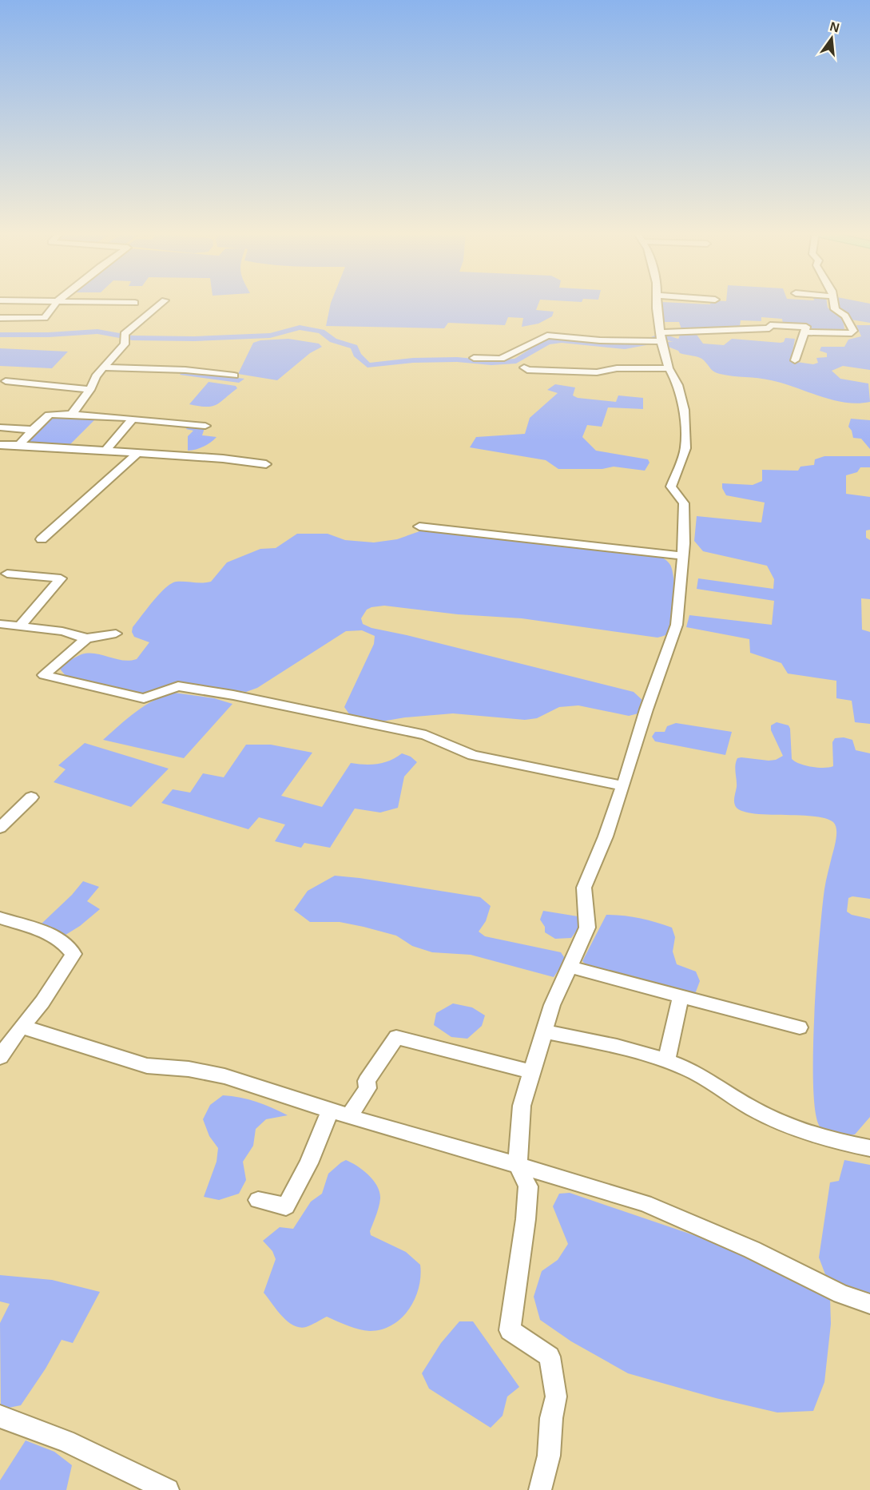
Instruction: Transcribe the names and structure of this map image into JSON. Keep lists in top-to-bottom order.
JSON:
{
  "north": "top"
}
